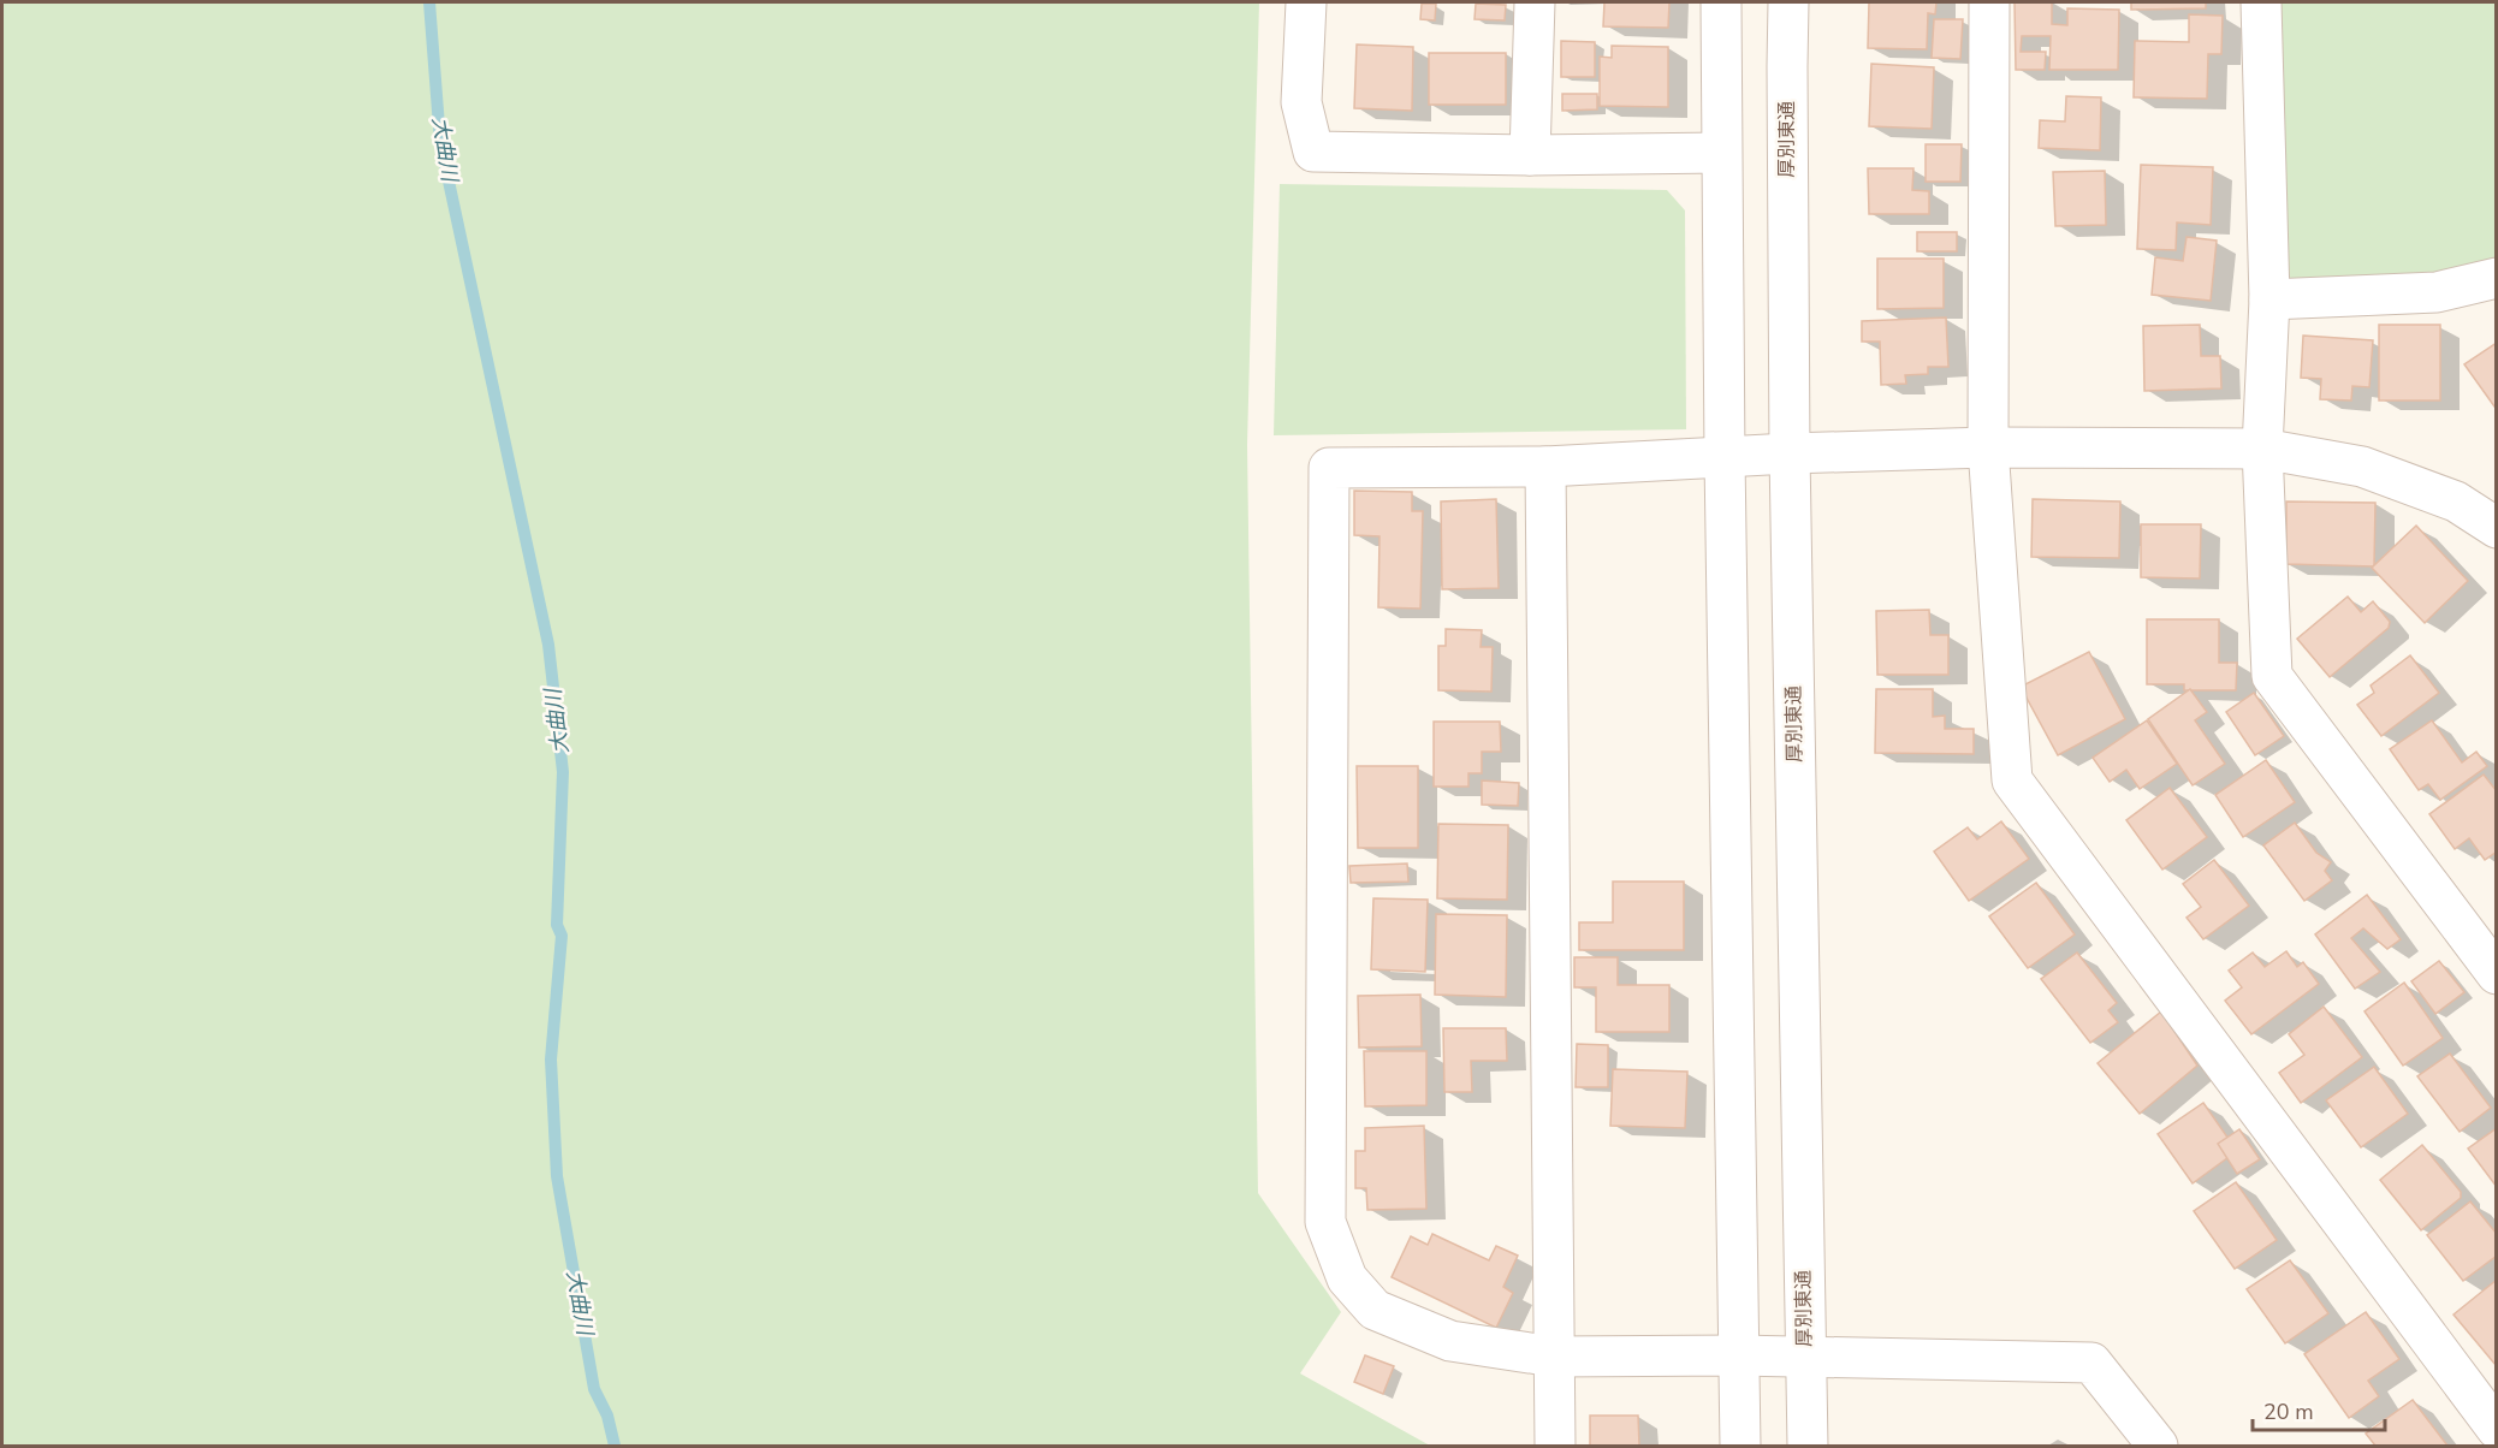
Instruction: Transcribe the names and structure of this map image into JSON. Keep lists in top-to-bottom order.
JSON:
{
  "streets": {
    "street": ["厚別東通"]
  },
  "water": ["大曲川"],
  "scale_bar": "20 m"
}
